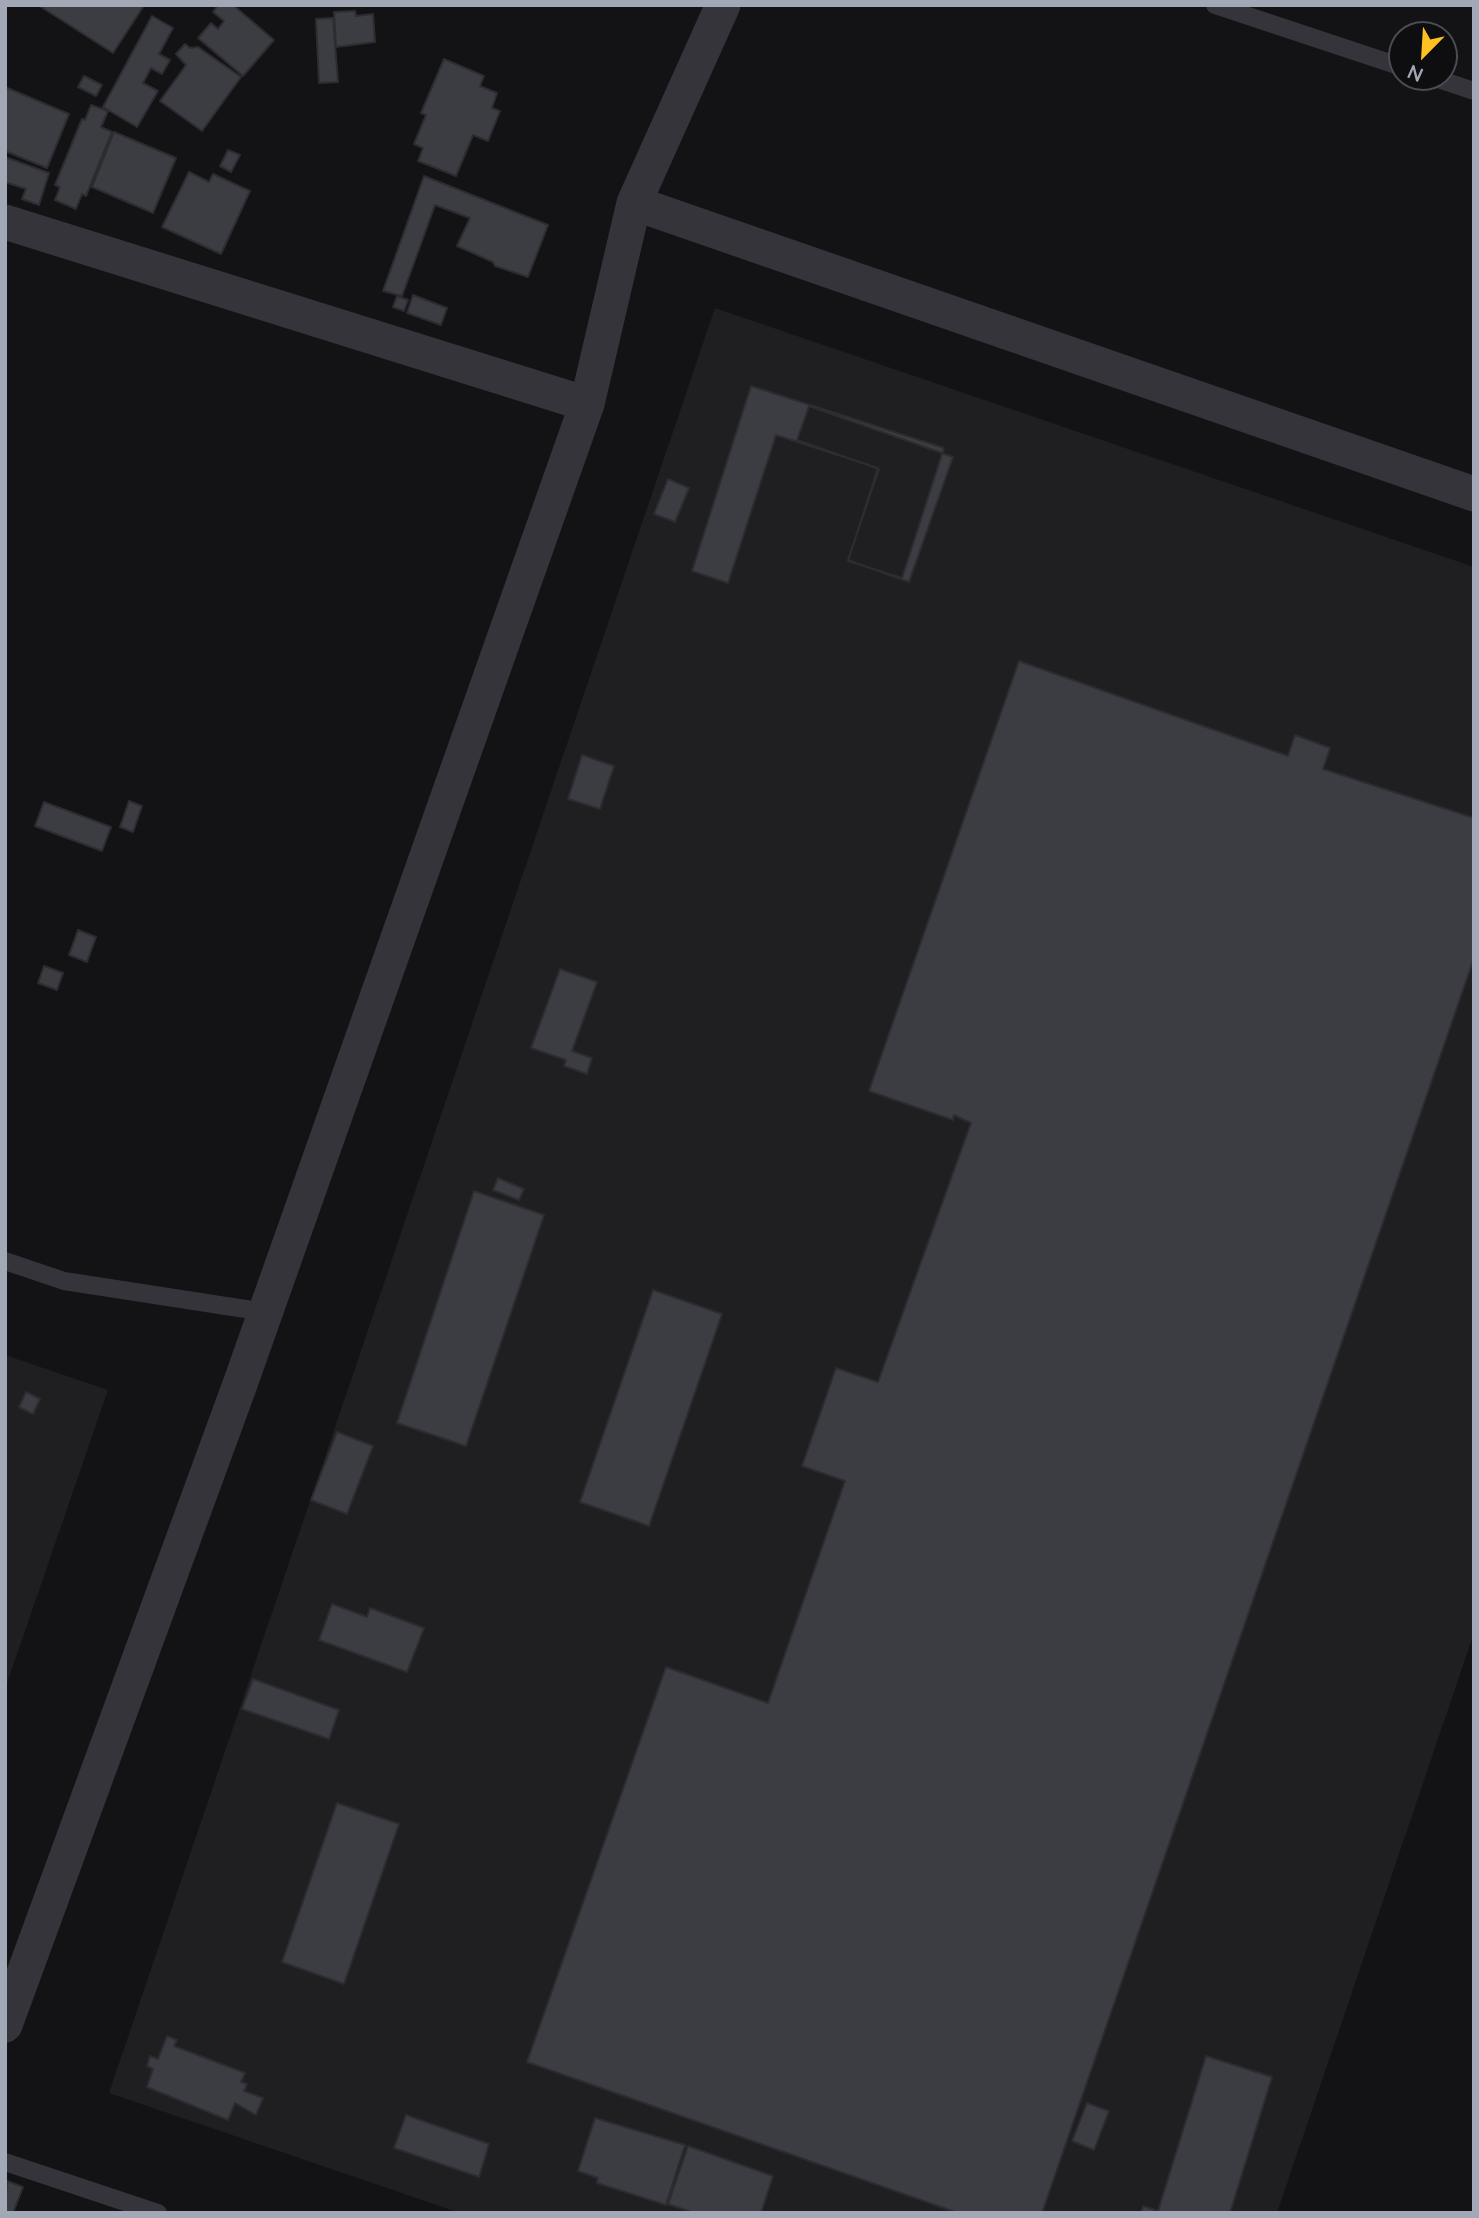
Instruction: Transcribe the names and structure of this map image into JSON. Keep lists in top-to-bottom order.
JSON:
{
  "north": "bottom left"
}
